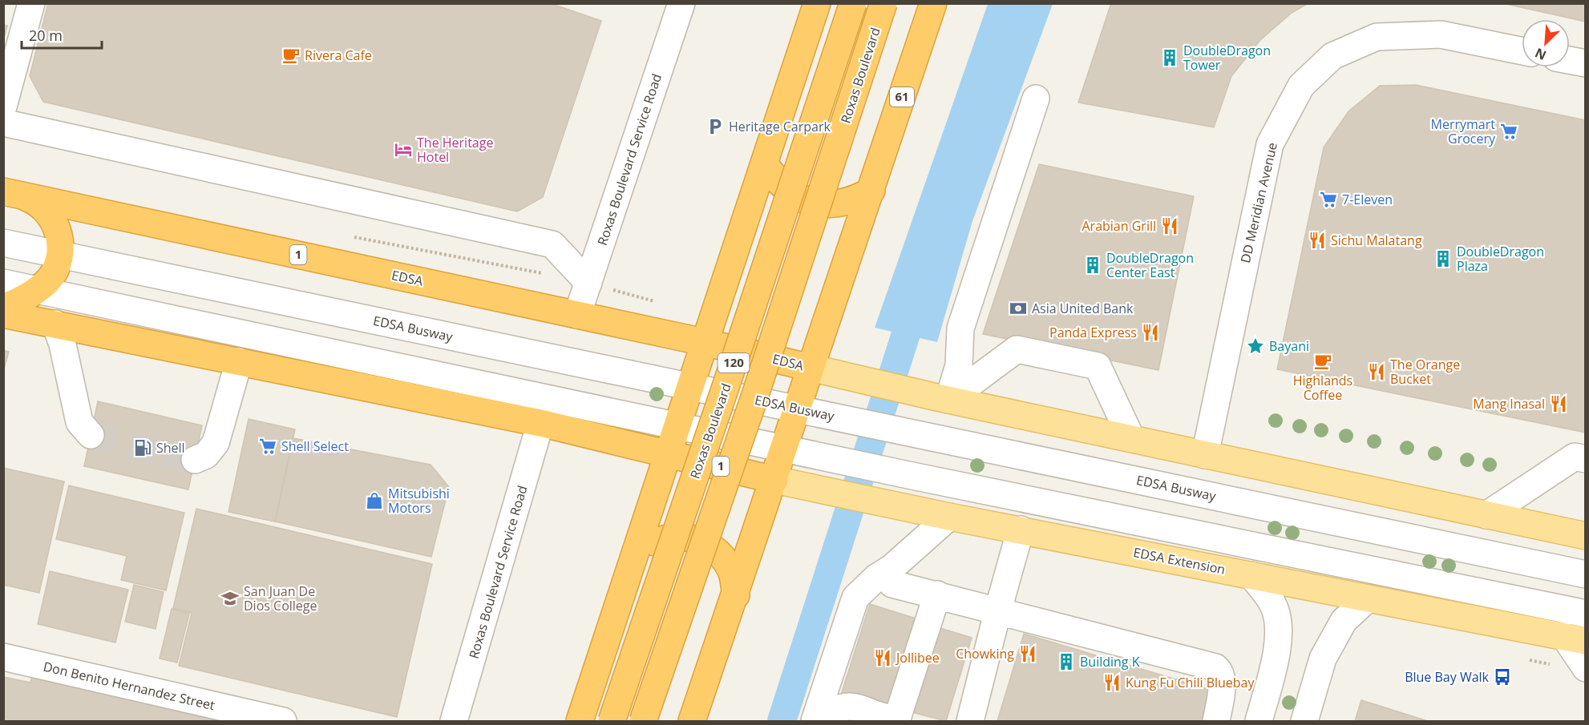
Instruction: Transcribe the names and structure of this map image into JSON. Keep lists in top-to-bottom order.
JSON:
{
  "streets": {
    "highway": [
      "Roxas Boulevard",
      "61",
      "1",
      "EDSA",
      "120"
    ],
    "main road": ["EDSA Extension"],
    "street": [
      "Roxas Boulevard Service Road",
      "DD Meridian Avenue",
      "EDSA Busway",
      "Don Benito Hernandez Street"
    ]
  },
  "crossings": [
    ["61", "1"],
    ["61", "EDSA"],
    ["61", "EDSA Busway"],
    ["61", "EDSA Extension"],
    ["Roxas Boulevard Service Road", "1"],
    ["Roxas Boulevard Service Road", "EDSA"],
    ["1", "EDSA Extension"]
  ],
  "places": {
    "cafe": ["Rivera Cafe", "Highlands Coffee"],
    "building": [
      "DoubleDragon Tower",
      "DoubleDragon Plaza",
      "DoubleDragon Center East",
      "Building K"
    ],
    "parking": ["Heritage Carpark"],
    "supermarket": ["Merrymart Grocery", "7-Eleven", "Shell Select"],
    "hotel": ["The Heritage Hotel"],
    "restaurant": [
      "Arabian Grill",
      "Sichu Malatang",
      "Panda Express",
      "The Orange Bucket",
      "Mang Inasal",
      "Chowking",
      "Jollibee",
      "Kung Fu Chili Bluebay"
    ],
    "bank": ["Asia United Bank"],
    "place": ["Bayani"],
    "fuel station": ["Shell"],
    "shop": ["Mitsubishi Motors"],
    "school or university": ["San Juan De Dios College"],
    "bus stop": ["Blue Bay Walk"]
  },
  "scale_bar": "20 m",
  "north": "bottom left"
}
